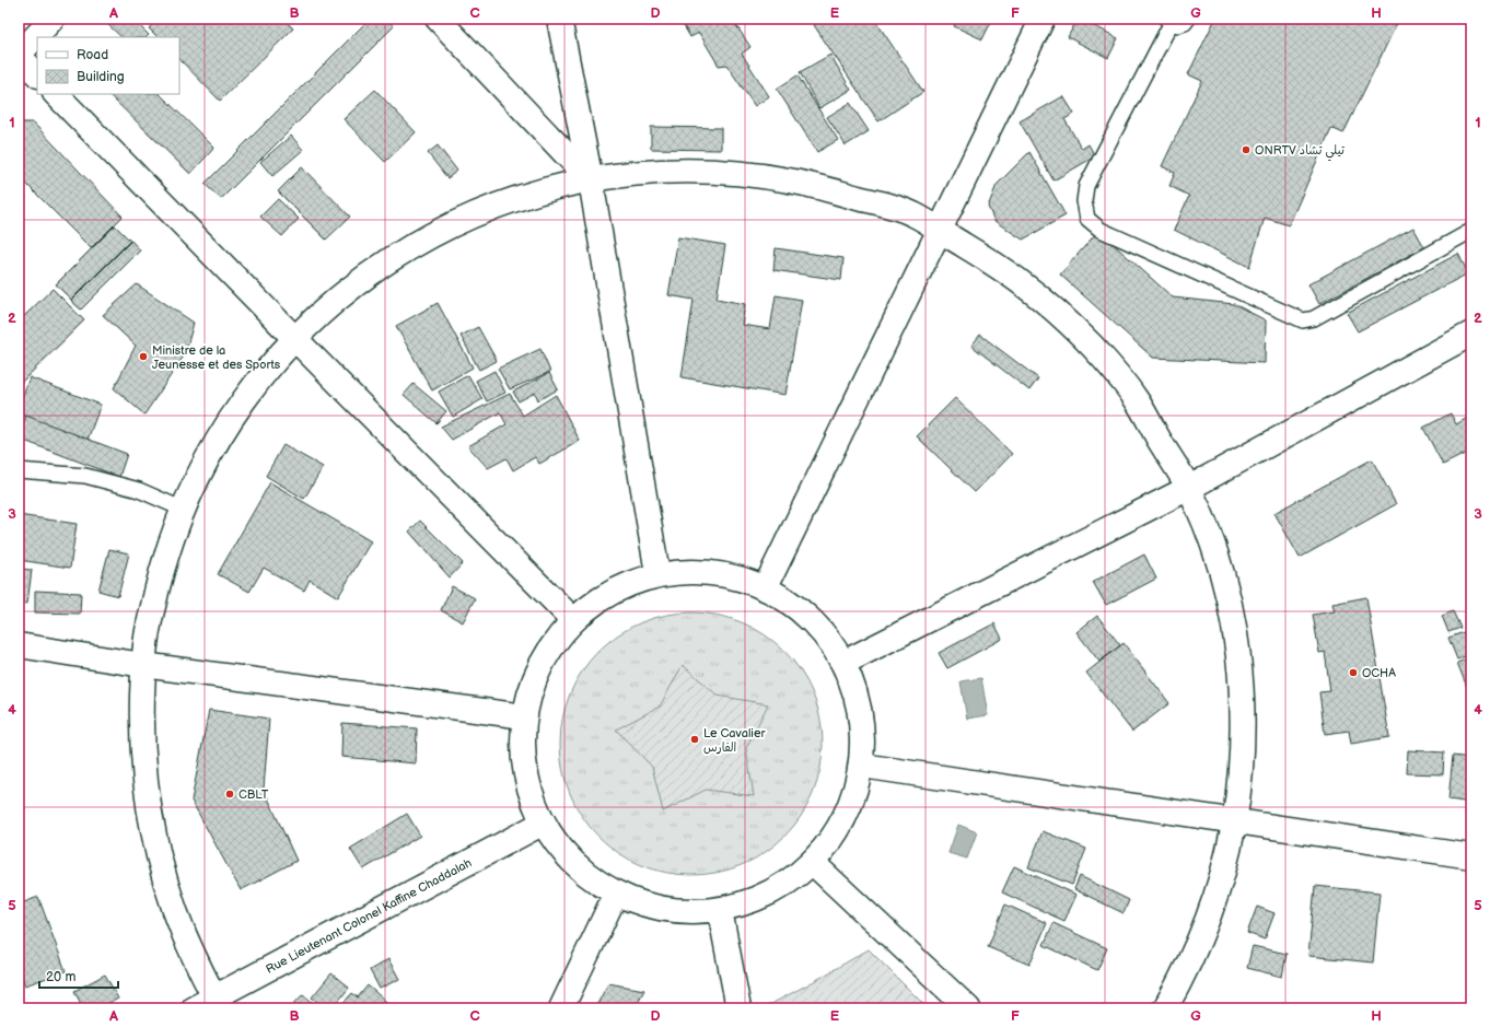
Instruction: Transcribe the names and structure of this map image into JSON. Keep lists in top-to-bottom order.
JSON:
{
  "streets": {
    "street": ["Rue Lieutenant Colonel Kaffine Chaddalah"]
  },
  "places": [
    "ONRTV تيلي تشاد",
    "Ministre de la Jeunesse et des Sports",
    "OCHA",
    "Le Cavalier الفارس",
    "CBLT"
  ],
  "legend": ["Road", "Building"],
  "scale_bar": "20 m",
  "grid": {
    "columns": [
      "A",
      "B",
      "C",
      "D",
      "E",
      "F",
      "G",
      "H"
    ],
    "rows": [
      "1",
      "2",
      "3",
      "4",
      "5"
    ]
  }
}
